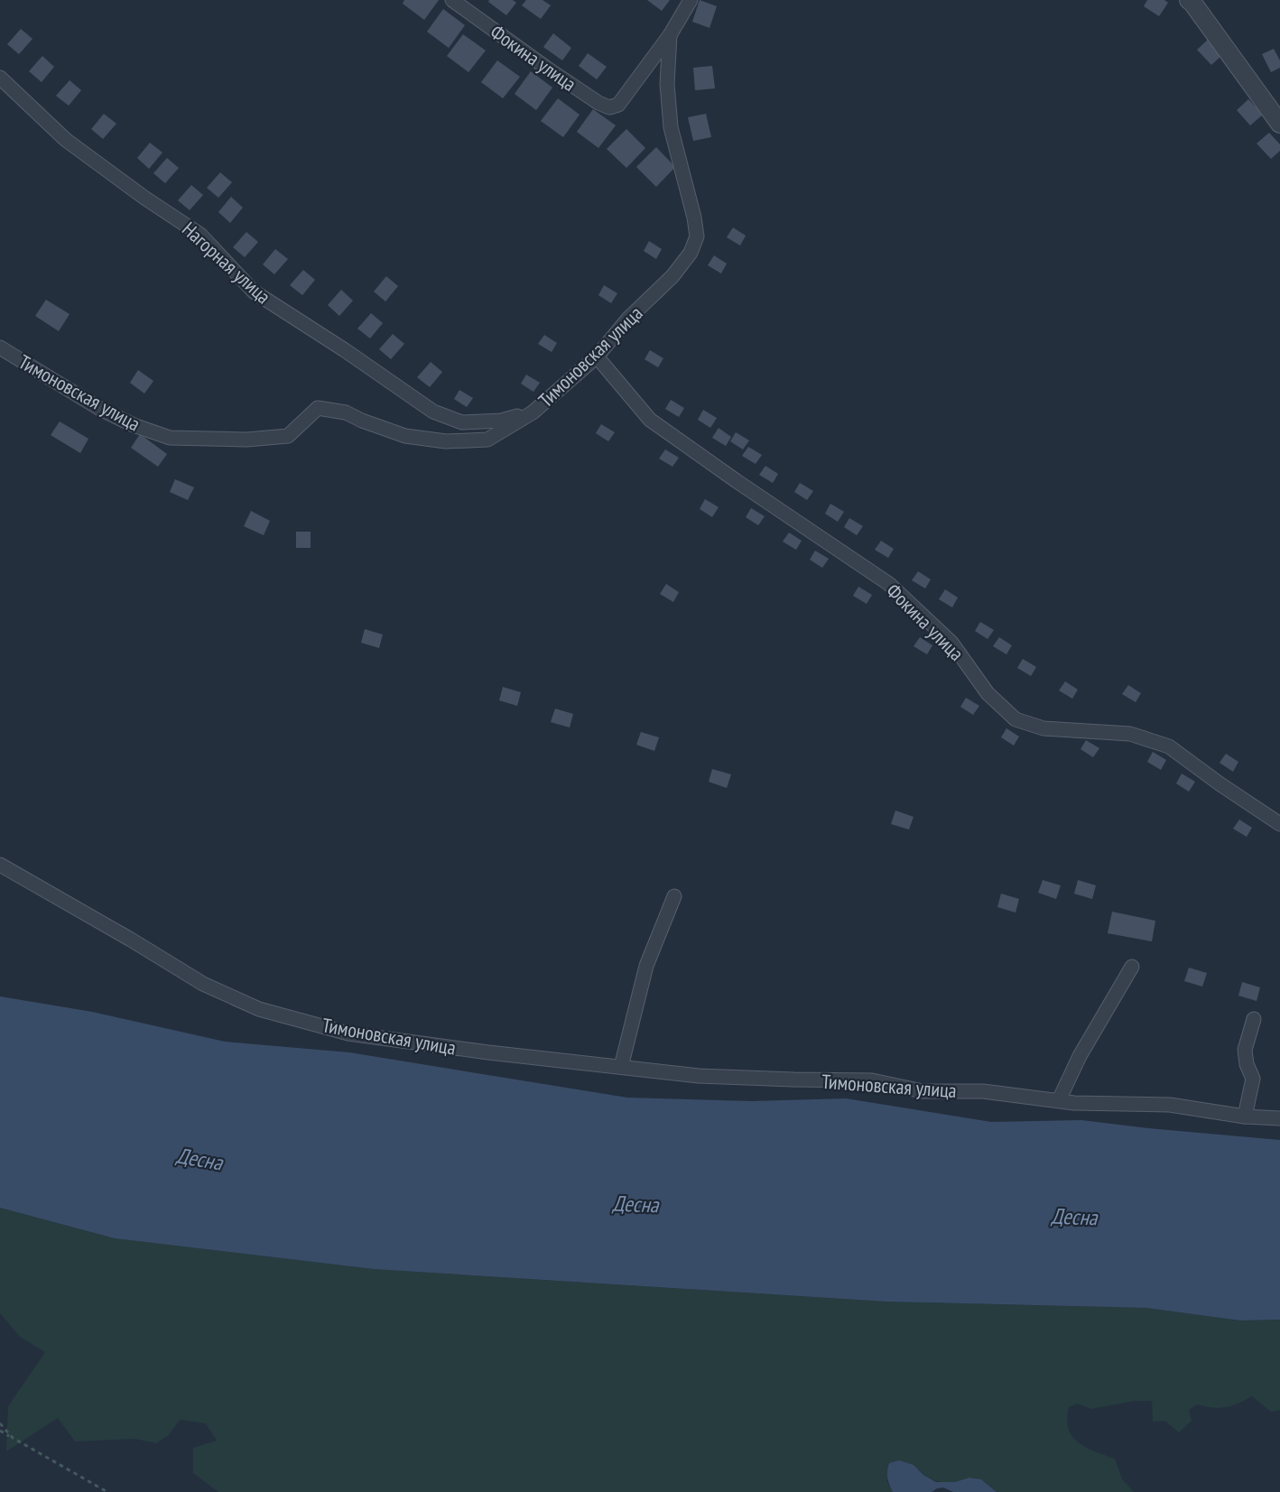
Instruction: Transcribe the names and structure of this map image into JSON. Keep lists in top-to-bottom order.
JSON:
{
  "streets": {
    "street": ["Фокина улица", "Нагорная улица", "Тимоновская улица"]
  },
  "crossings": [
    ["Фокина улица", "Тимоновская улица"],
    ["Нагорная улица", "Тимоновская улица"]
  ],
  "water": ["Десна"]
}
